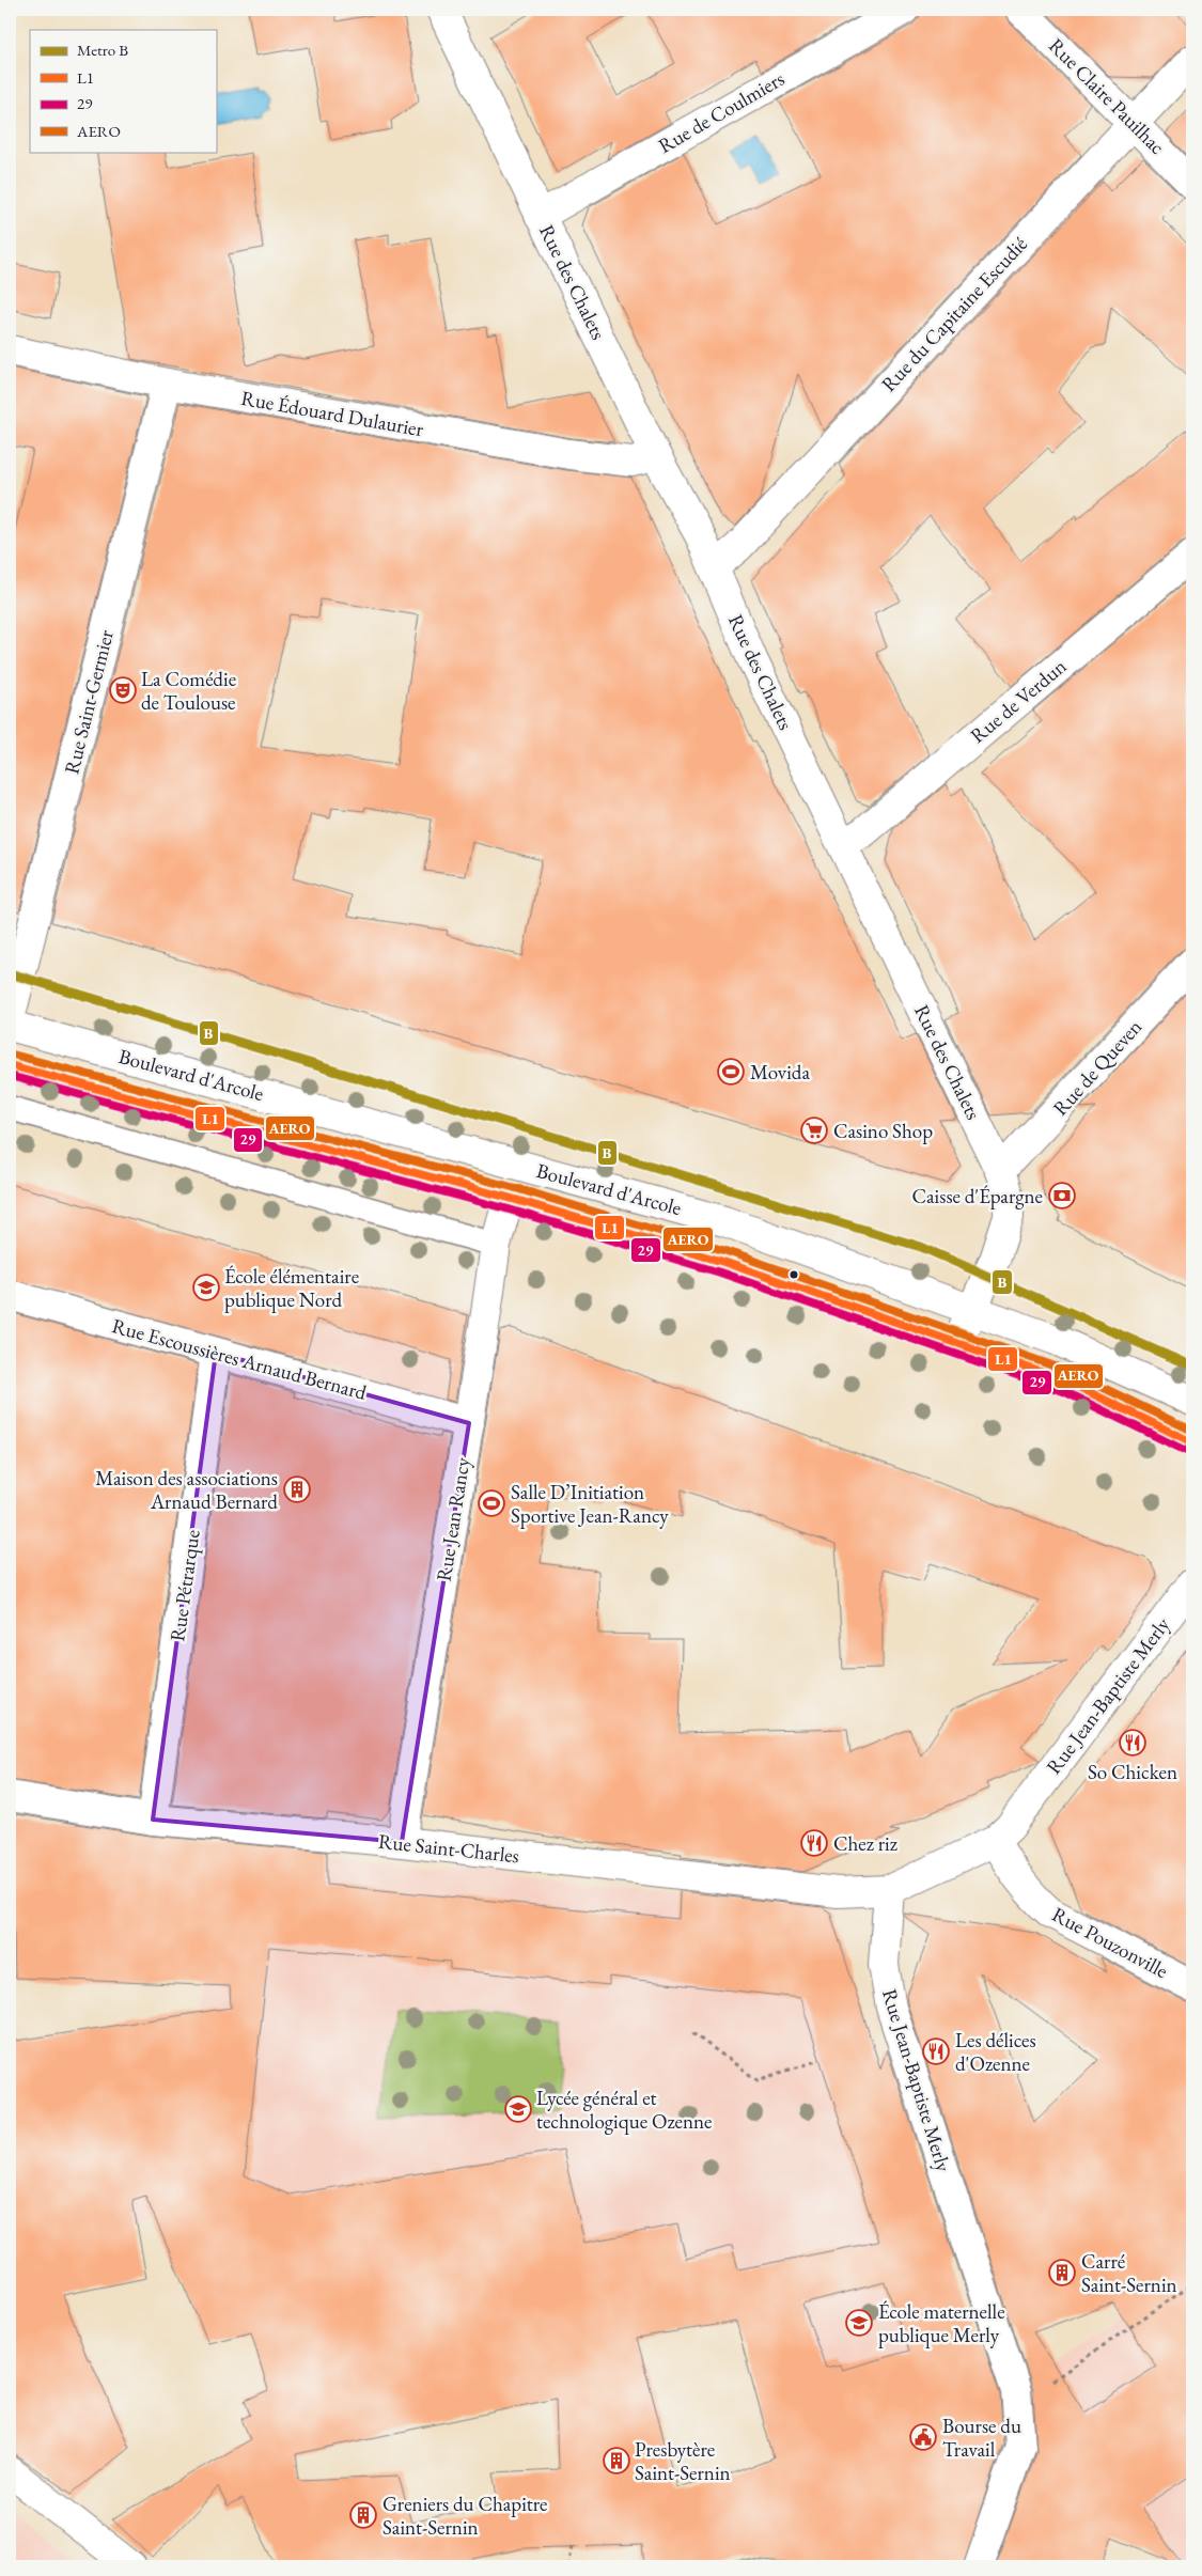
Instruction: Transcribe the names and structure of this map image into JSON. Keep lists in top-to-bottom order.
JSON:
{
  "streets": {
    "street": [
      "Rue Claire Pauilhac",
      "Rue de Coulmiers",
      "Rue des Chalets",
      "Rue du Capitaine Escudié",
      "Rue Édouard Dulaurier",
      "Rue de Verdun",
      "Rue Saint-Germier",
      "Rue de Queven",
      "Boulevard d'Arcole",
      "Rue Escoussières Arnaud Bernard",
      "Rue Jean Rancy",
      "Rue Pétrarque",
      "Rue Jean-Baptiste Merly",
      "Rue Saint-Charles",
      "Rue Pouzonville"
    ]
  },
  "crossings": [
    ["Rue Claire Pauilhac", "Rue du Capitaine Escudié"],
    ["Rue de Coulmiers", "Rue des Chalets"],
    ["Rue des Chalets", "Rue du Capitaine Escudié"],
    ["Rue des Chalets", "Rue Édouard Dulaurier"],
    ["Rue des Chalets", "Rue de Verdun"],
    ["Rue des Chalets", "Rue de Queven"],
    ["Rue des Chalets", "Boulevard d'Arcole"],
    ["Rue Édouard Dulaurier", "Rue Saint-Germier"],
    ["Boulevard d'Arcole", "Rue Jean Rancy"],
    ["Rue Escoussières Arnaud Bernard", "Rue Jean Rancy"],
    ["Rue Escoussières Arnaud Bernard", "Rue Pétrarque"],
    ["Rue Jean Rancy", "Rue Saint-Charles"],
    ["Rue Pétrarque", "Rue Saint-Charles"],
    ["Rue Jean-Baptiste Merly", "Rue Saint-Charles"],
    ["Rue Jean-Baptiste Merly", "Rue Pouzonville"]
  ],
  "places": {
    "theatre": ["La Comédie de Toulouse"],
    "sports": ["Movida", "Salle D’Initiation Sportive Jean-Rancy"],
    "supermarket": ["Casino Shop"],
    "bank": ["Caisse d'Épargne"],
    "school or university": ["École élémentaire publique Nord", "Lycée général et technologique Ozenne", "École maternelle publique Merly"],
    "building": [
      "Maison des associations Arnaud Bernard",
      "Carré Saint-Sernin",
      "Presbytère Saint-Sernin",
      "Greniers du Chapitre Saint-Sernin"
    ],
    "restaurant": ["So Chicken", "Chez riz", "Les délices d'Ozenne"],
    "public building": ["Bourse du Travail"]
  },
  "lines": [
    "metro line B",
    "transit line AERO",
    "transit line L1",
    "transit line 29"
  ],
  "legend": [
    "Metro B",
    "L1",
    "29",
    "AERO"
  ]
}
